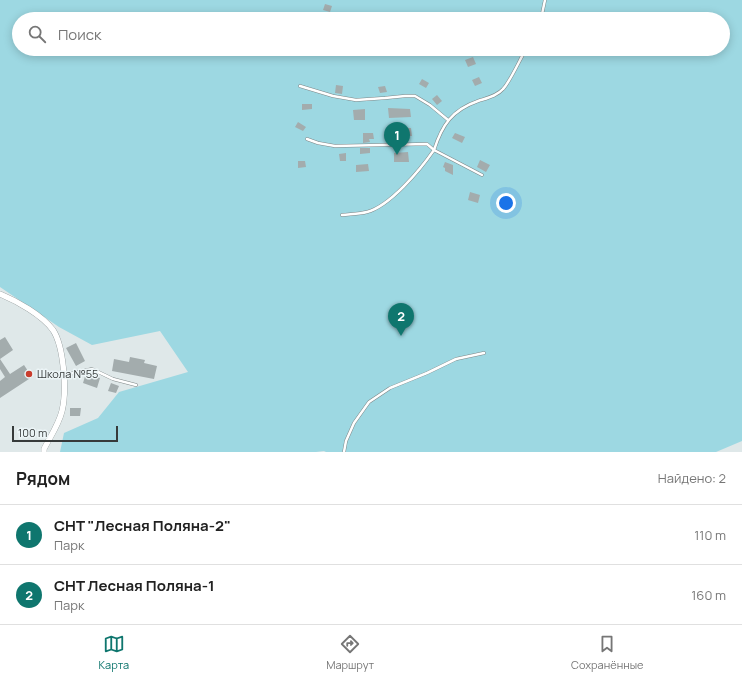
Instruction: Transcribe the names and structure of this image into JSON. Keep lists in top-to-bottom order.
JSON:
{
  "places": ["Школа №55"],
  "scale_bar": "100 m",
  "page": {
    "search": "Поиск",
    "pins": ["1", "2"],
    "scale": "100 m",
    "heading": ["Рядом", "Найдено: 2"],
    "list": [
      {
        "mark": "1",
        "name": "СНТ \"Лесная Поляна-2\"",
        "note": "Парк",
        "value": "110 m"
      },
      {
        "mark": "2",
        "name": "СНТ Лесная Поляна-1",
        "note": "Парк",
        "value": "160 m"
      }
    ],
    "nav": ["Карта", "Маршрут", "Сохранённые"]
  }
}
